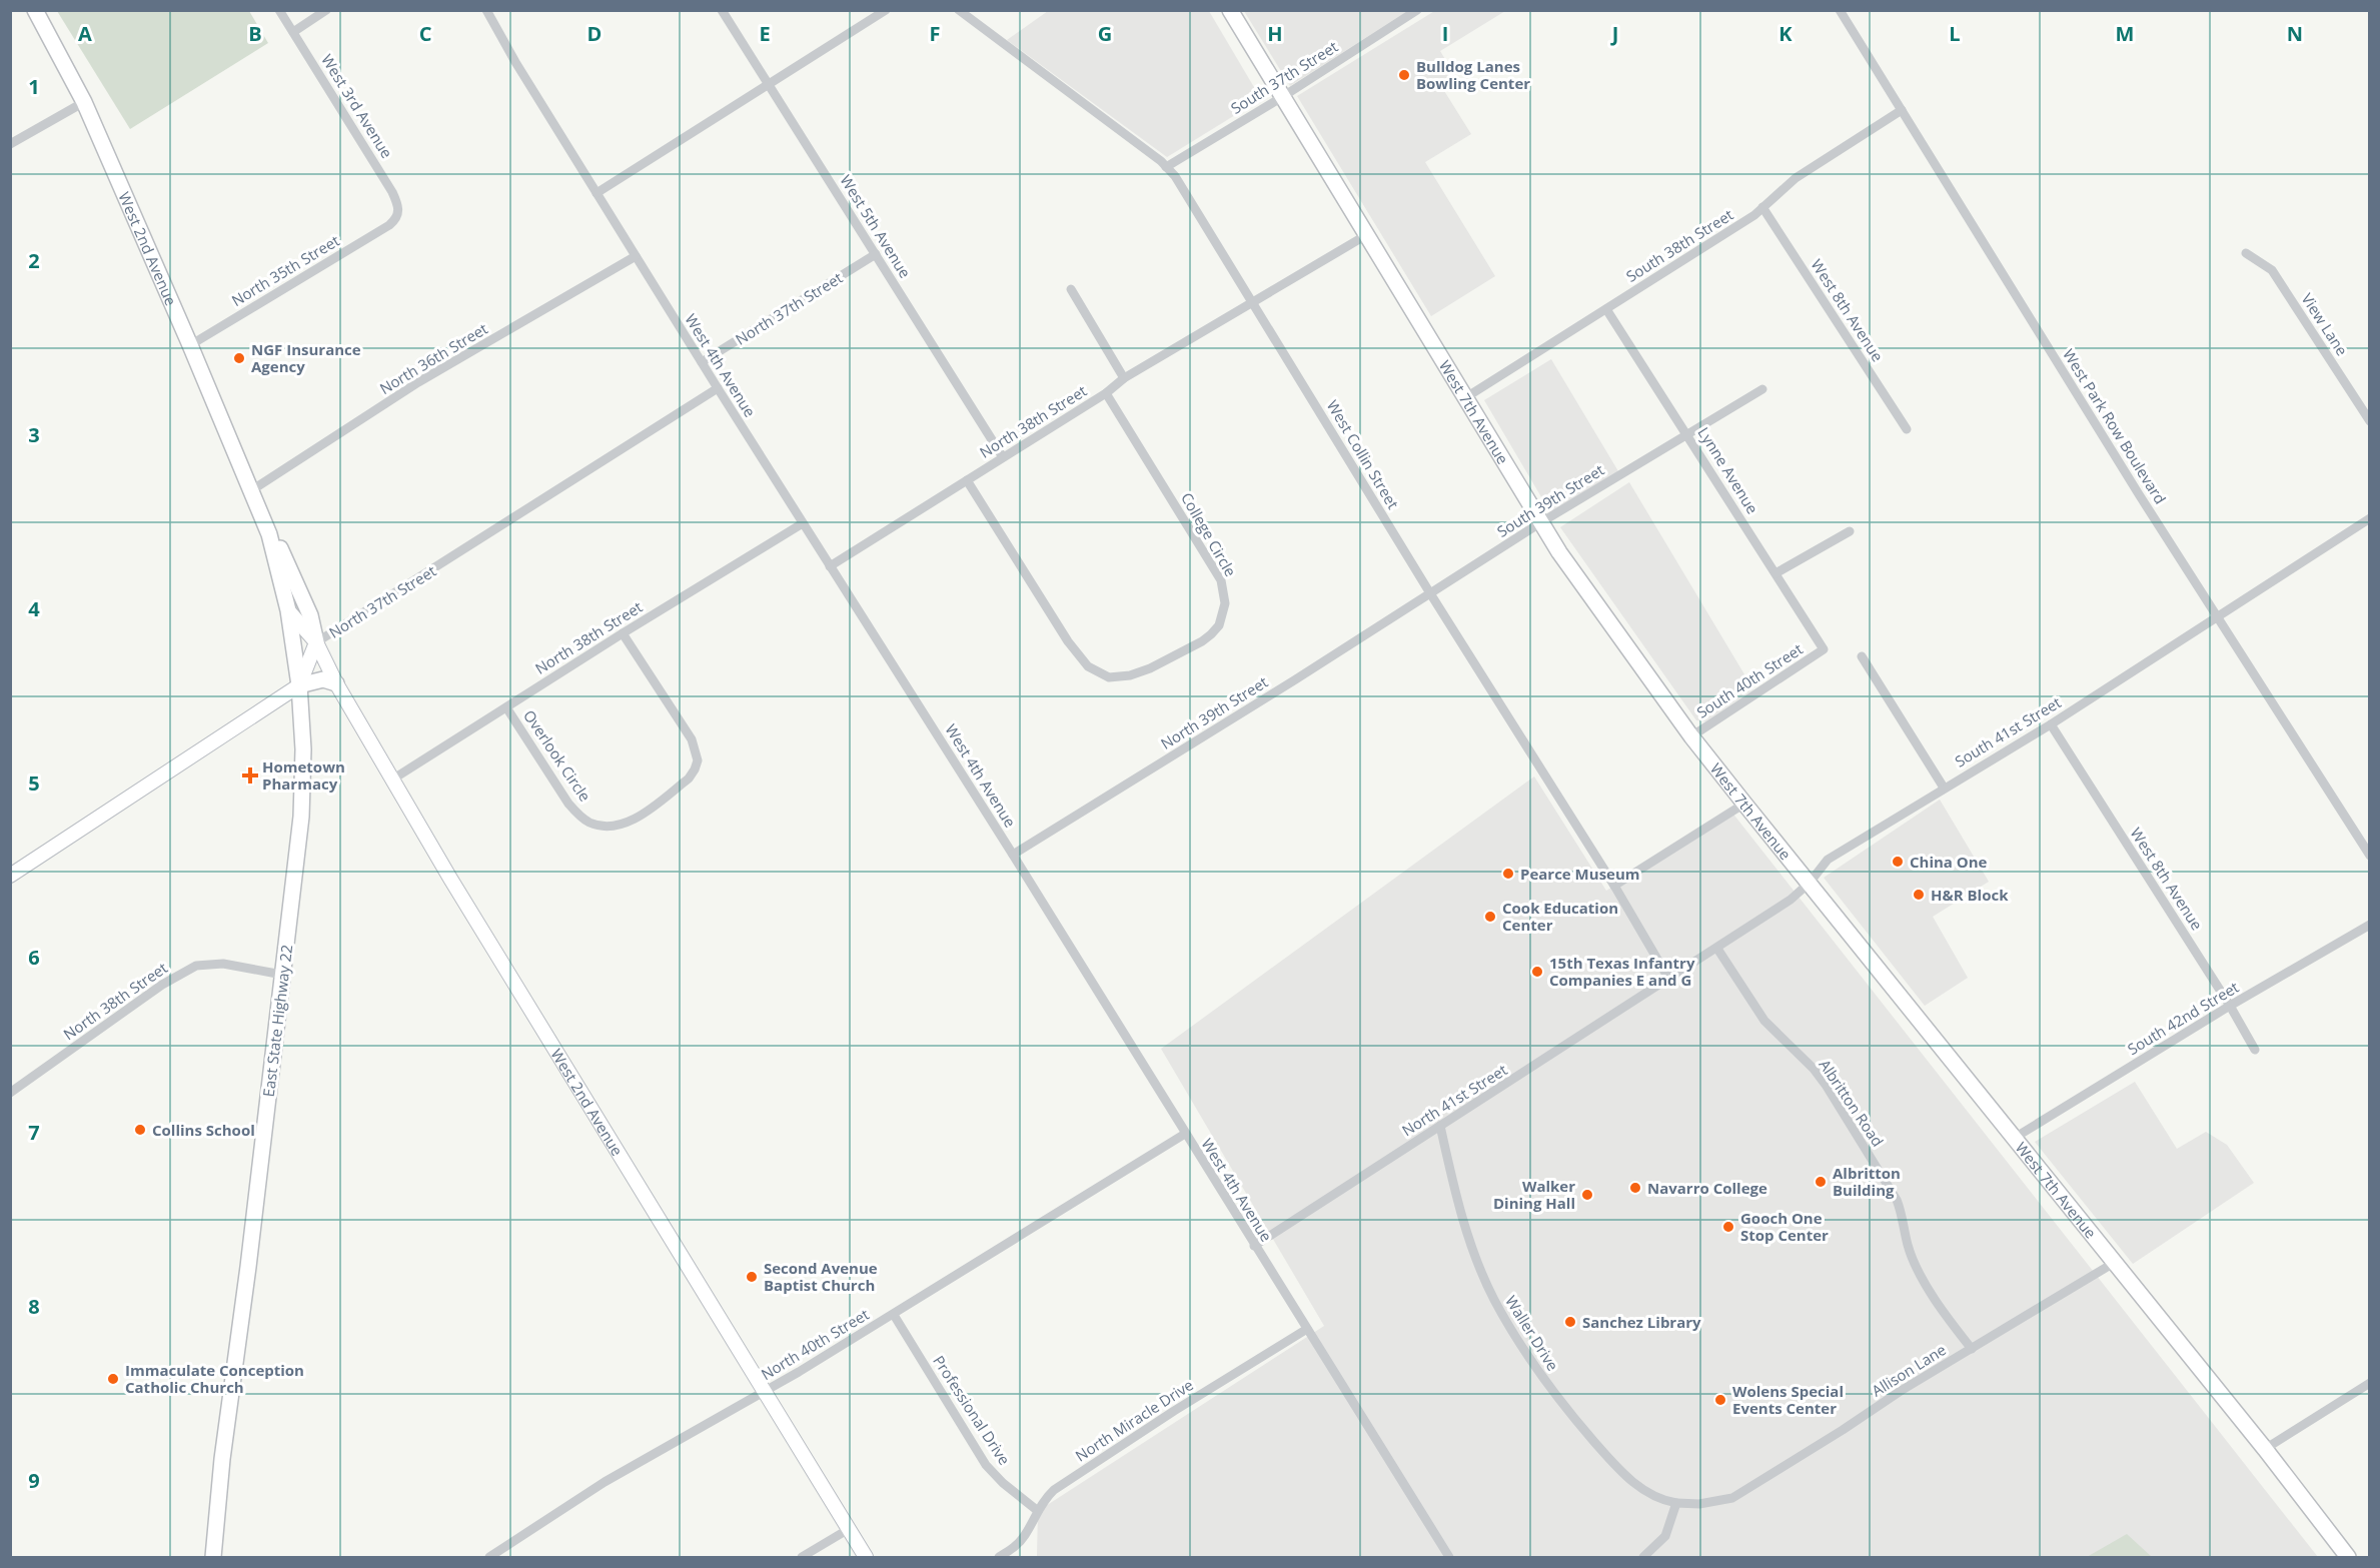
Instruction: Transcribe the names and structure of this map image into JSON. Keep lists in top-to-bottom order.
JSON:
{
  "streets": {
    "main road": ["West 2nd Avenue", "West 7th Avenue", "East State Highway 22"],
    "street": [
      "South 37th Street",
      "West 3rd Avenue",
      "West 5th Avenue",
      "South 38th Street",
      "North 35th Street",
      "North 37th Street",
      "West 8th Avenue",
      "View Lane",
      "North 36th Street",
      "West 4th Avenue",
      "North 38th Street",
      "West Park Row Boulevard",
      "West Collin Street",
      "Lynne Avenue",
      "South 39th Street",
      "College Circle",
      "South 40th Street",
      "North 39th Street",
      "South 41st Street",
      "Overlook Circle",
      "South 42nd Street",
      "North 41st Street",
      "Albritton Road",
      "Waller Drive",
      "North 40th Street",
      "Allison Lane",
      "Professional Drive",
      "North Miracle Drive"
    ]
  },
  "crossings": [
    ["South 37th Street", "West 7th Avenue"],
    ["South 37th Street", "West Collin Street"],
    ["West 3rd Avenue", "North 35th Street"],
    ["West 5th Avenue", "North 37th Street"],
    ["West 5th Avenue", "North 38th Street"],
    ["South 38th Street", "West 8th Avenue"],
    ["South 38th Street", "West 7th Avenue"],
    ["South 38th Street", "West Park Row Boulevard"],
    ["South 38th Street", "Lynne Avenue"],
    ["West 2nd Avenue", "North 35th Street"],
    ["West 2nd Avenue", "North 37th Street"],
    ["West 2nd Avenue", "North 36th Street"],
    ["West 2nd Avenue", "North 38th Street"],
    ["West 2nd Avenue", "East State Highway 22"],
    ["West 2nd Avenue", "North 40th Street"],
    ["North 37th Street", "West 4th Avenue"],
    ["North 37th Street", "East State Highway 22"],
    ["West 8th Avenue", "South 41st Street"],
    ["West 8th Avenue", "South 42nd Street"],
    ["North 36th Street", "West 4th Avenue"],
    ["North 36th Street", "East State Highway 22"],
    ["West 4th Avenue", "North 38th Street"],
    ["West 4th Avenue", "North 39th Street"],
    ["West 4th Avenue", "North 41st Street"],
    ["West 4th Avenue", "North 40th Street"],
    ["West 4th Avenue", "North Miracle Drive"],
    ["West 7th Avenue", "South 39th Street"],
    ["West 7th Avenue", "South 40th Street"],
    ["West 7th Avenue", "South 41st Street"],
    ["West 7th Avenue", "South 42nd Street"],
    ["West 7th Avenue", "Allison Lane"],
    ["North 38th Street", "West Collin Street"],
    ["North 38th Street", "College Circle"],
    ["North 38th Street", "Overlook Circle"],
    ["North 38th Street", "East State Highway 22"],
    ["West Park Row Boulevard", "South 41st Street"],
    ["West Collin Street", "South 39th Street"],
    ["West Collin Street", "North 39th Street"],
    ["West Collin Street", "South 41st Street"],
    ["West Collin Street", "North 41st Street"],
    ["Lynne Avenue", "South 39th Street"],
    ["Lynne Avenue", "South 40th Street"],
    ["South 39th Street", "North 39th Street"],
    ["South 41st Street", "North 41st Street"],
    ["South 41st Street", "Albritton Road"],
    ["North 41st Street", "Waller Drive"],
    ["Albritton Road", "Allison Lane"],
    ["Waller Drive", "Allison Lane"],
    ["North 40th Street", "Professional Drive"],
    ["Professional Drive", "North Miracle Drive"]
  ],
  "places": {
    "other": [
      "Bulldog Lanes Bowling Center",
      "NGF Insurance Agency",
      "China One",
      "Pearce Museum",
      "H&R Block",
      "Cook Education Center",
      "15th Texas Infantry Companies E and G",
      "Collins School",
      "Albritton Building",
      "Navarro College",
      "Walker Dining Hall",
      "Gooch One Stop Center",
      "Second Avenue Baptist Church",
      "Sanchez Library",
      "Immaculate Conception Catholic Church",
      "Wolens Special Events Center"
    ],
    "health": ["Hometown Pharmacy"]
  },
  "grid": {
    "columns": [
      "A",
      "B",
      "C",
      "D",
      "E",
      "F",
      "G",
      "H",
      "I",
      "J",
      "K",
      "L",
      "M",
      "N"
    ],
    "rows": [
      "1",
      "2",
      "3",
      "4",
      "5",
      "6",
      "7",
      "8",
      "9"
    ]
  }
}
